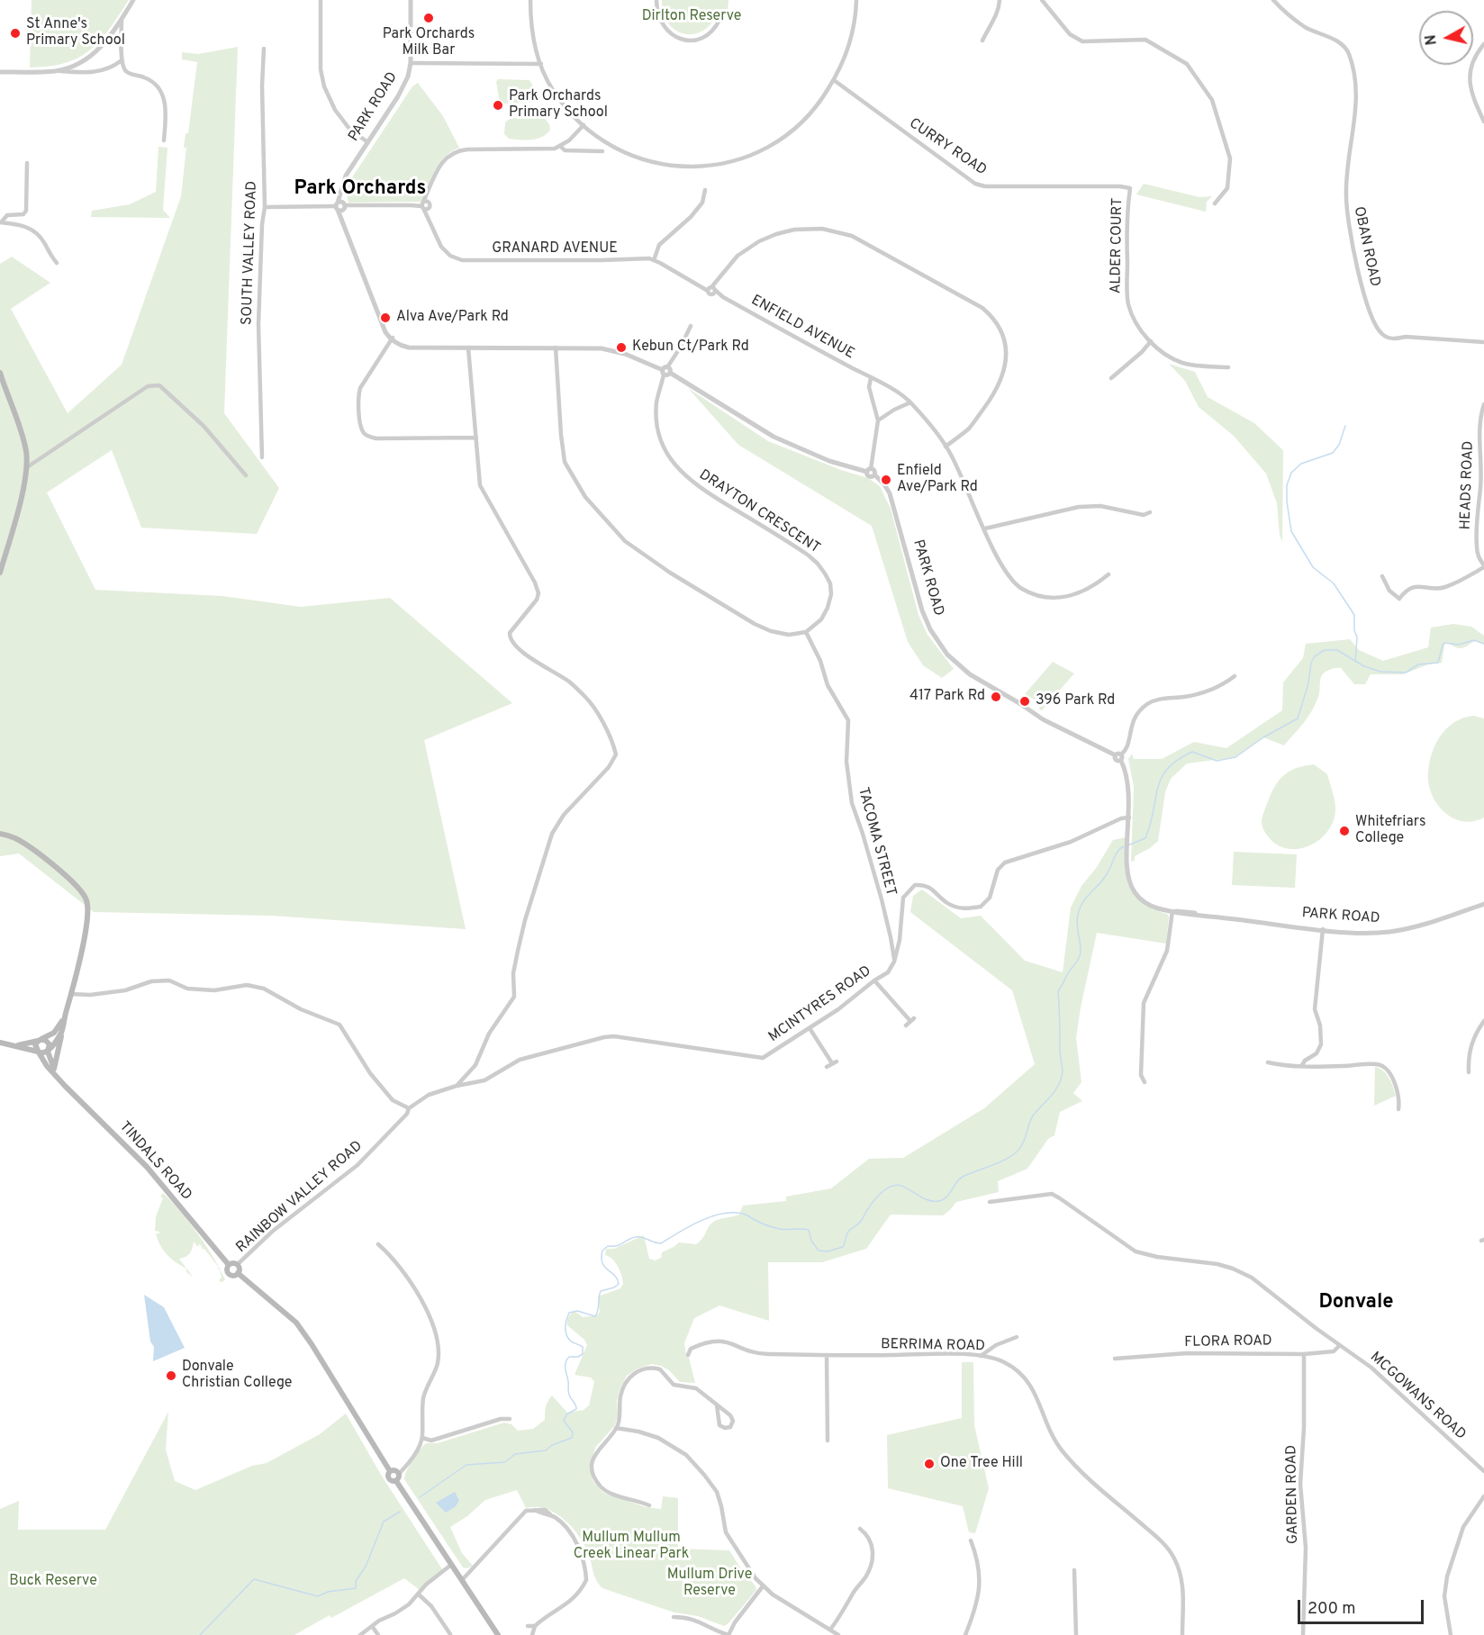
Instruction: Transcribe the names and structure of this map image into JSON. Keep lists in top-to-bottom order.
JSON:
{
  "streets": {
    "main road": ["TINDALS ROAD"],
    "street": [
      "PARK ROAD",
      "CURRY ROAD",
      "ALDER COURT",
      "OBAN ROAD",
      "GRANARD AVENUE",
      "SOUTH VALLEY ROAD",
      "ENFIELD AVENUE",
      "HEADS ROAD",
      "DRAYTON CRESCENT",
      "TACOMA STREET",
      "MCINTYRES ROAD",
      "RAINBOW VALLEY ROAD",
      "FLORA ROAD",
      "BERRIMA ROAD",
      "MCGOWANS ROAD",
      "GARDEN ROAD"
    ]
  },
  "crossings": [
    ["CURRY ROAD", "ALDER COURT"],
    ["GRANARD AVENUE", "ENFIELD AVENUE"],
    ["DRAYTON CRESCENT", "TACOMA STREET"],
    ["TACOMA STREET", "MCINTYRES ROAD"],
    ["MCINTYRES ROAD", "RAINBOW VALLEY ROAD"],
    ["TINDALS ROAD", "RAINBOW VALLEY ROAD"],
    ["FLORA ROAD", "MCGOWANS ROAD"],
    ["FLORA ROAD", "GARDEN ROAD"]
  ],
  "districts": ["Park Orchards", "Donvale"],
  "parks": [
    "Dirlton Reserve",
    "Mullum Mullum Creek Linear Park",
    "Mullum Drive Reserve",
    "Buck Reserve"
  ],
  "places": [
    "Park Orchards Milk Bar",
    "St Anne's Primary School",
    "Park Orchards Primary School",
    "Alva Ave/Park Rd",
    "Kebun Ct/Park Rd",
    "Enfield Ave/Park Rd",
    "417 Park Rd",
    "396 Park Rd",
    "Whitefriars College",
    "Donvale Christian College",
    "One Tree Hill"
  ],
  "scale_bar": "200 m",
  "north": "left"
}
